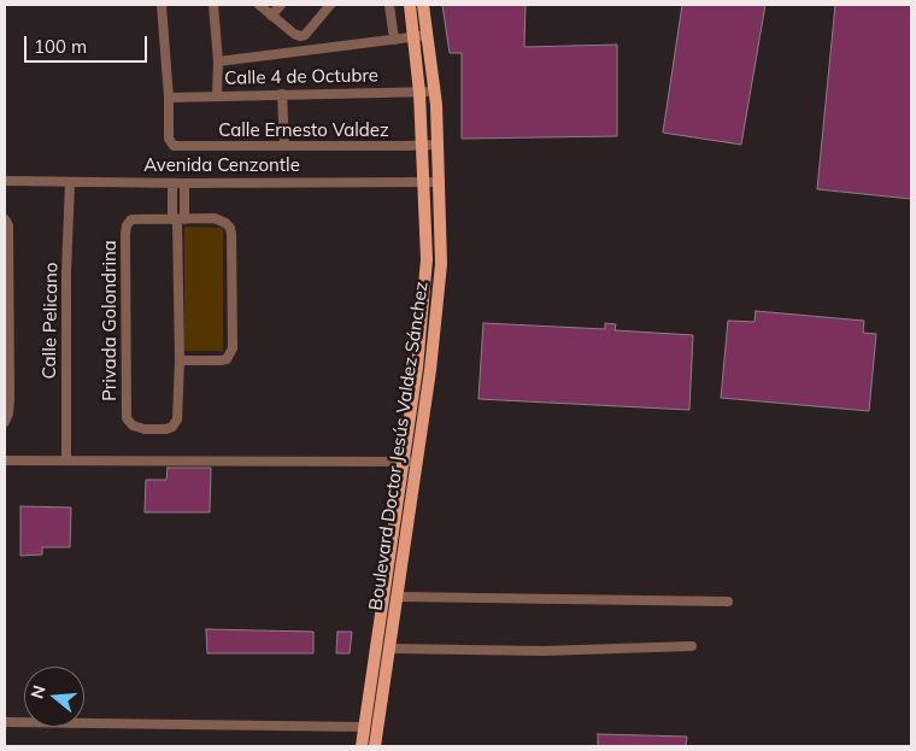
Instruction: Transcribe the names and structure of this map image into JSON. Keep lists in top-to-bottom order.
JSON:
{
  "streets": {
    "main road": ["Boulevard Doctor Jesús Valdez Sánchez"],
    "street": [
      "Calle 4 de Octubre",
      "Calle Ernesto Valdez",
      "Avenida Cenzontle",
      "Calle Pelicano",
      "Privada Golondrina"
    ]
  },
  "crossings": [
    ["Calle 4 de Octubre", "Calle Ernesto Valdez"],
    ["Calle 4 de Octubre", "Boulevard Doctor Jesús Valdez Sánchez"],
    ["Calle Ernesto Valdez", "Boulevard Doctor Jesús Valdez Sánchez"],
    ["Avenida Cenzontle", "Calle Pelicano"],
    ["Avenida Cenzontle", "Privada Golondrina"],
    ["Avenida Cenzontle", "Boulevard Doctor Jesús Valdez Sánchez"]
  ],
  "scale_bar": "100 m",
  "north": "left"
}
